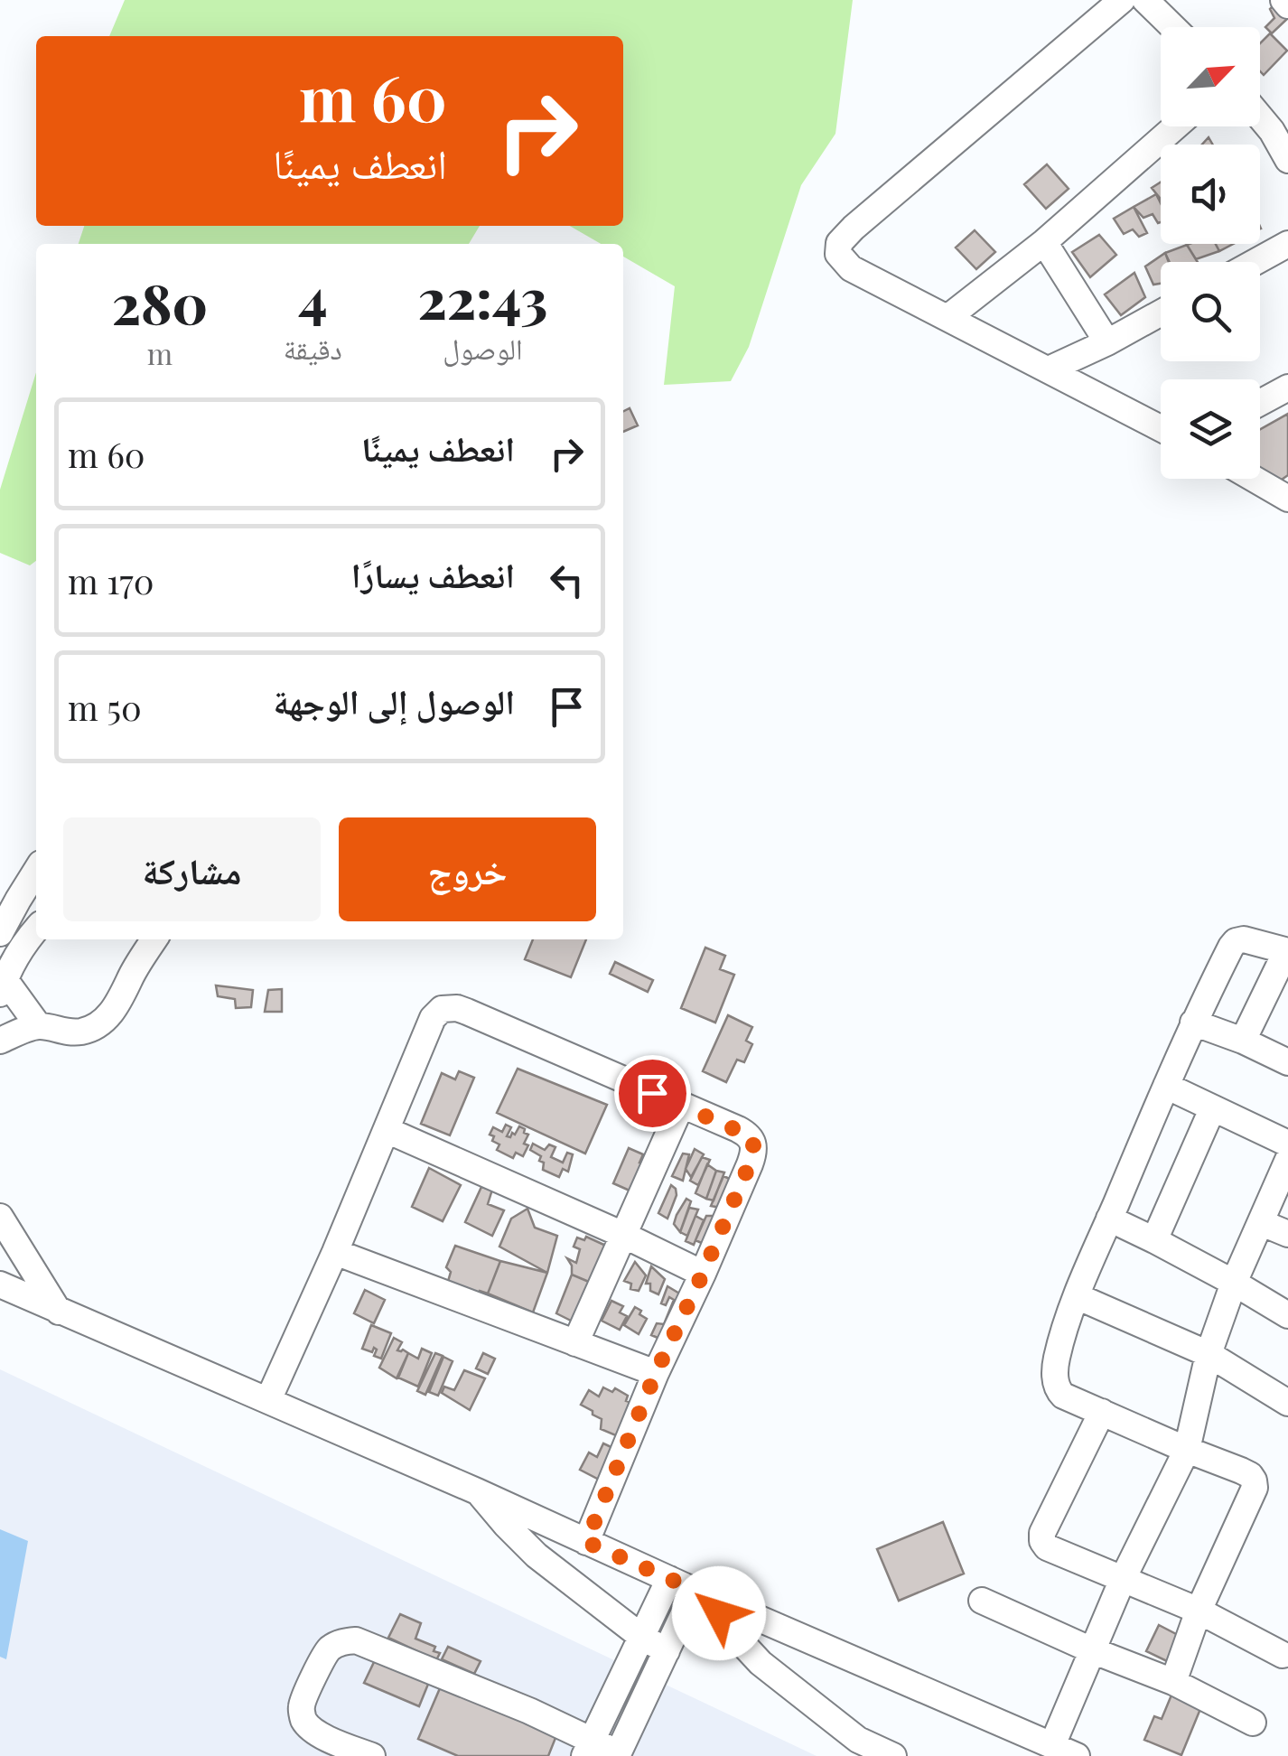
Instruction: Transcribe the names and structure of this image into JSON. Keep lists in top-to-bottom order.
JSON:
{
  "north": "top right",
  "page": {
    "turn": ["60 m", "انعطف يمينًا"],
    "eta": [
      "22:43",
      "الوصول",
      "4",
      "دقيقة",
      "280",
      "m"
    ],
    "list": [
      {
        "name": "انعطف يمينًا",
        "value": "60 m"
      },
      {
        "name": "انعطف يسارًا",
        "value": "170 m"
      },
      {
        "name": "الوصول إلى الوجهة",
        "value": "50 m"
      }
    ],
    "buttons": ["خروج", "مشاركة"]
  }
}
